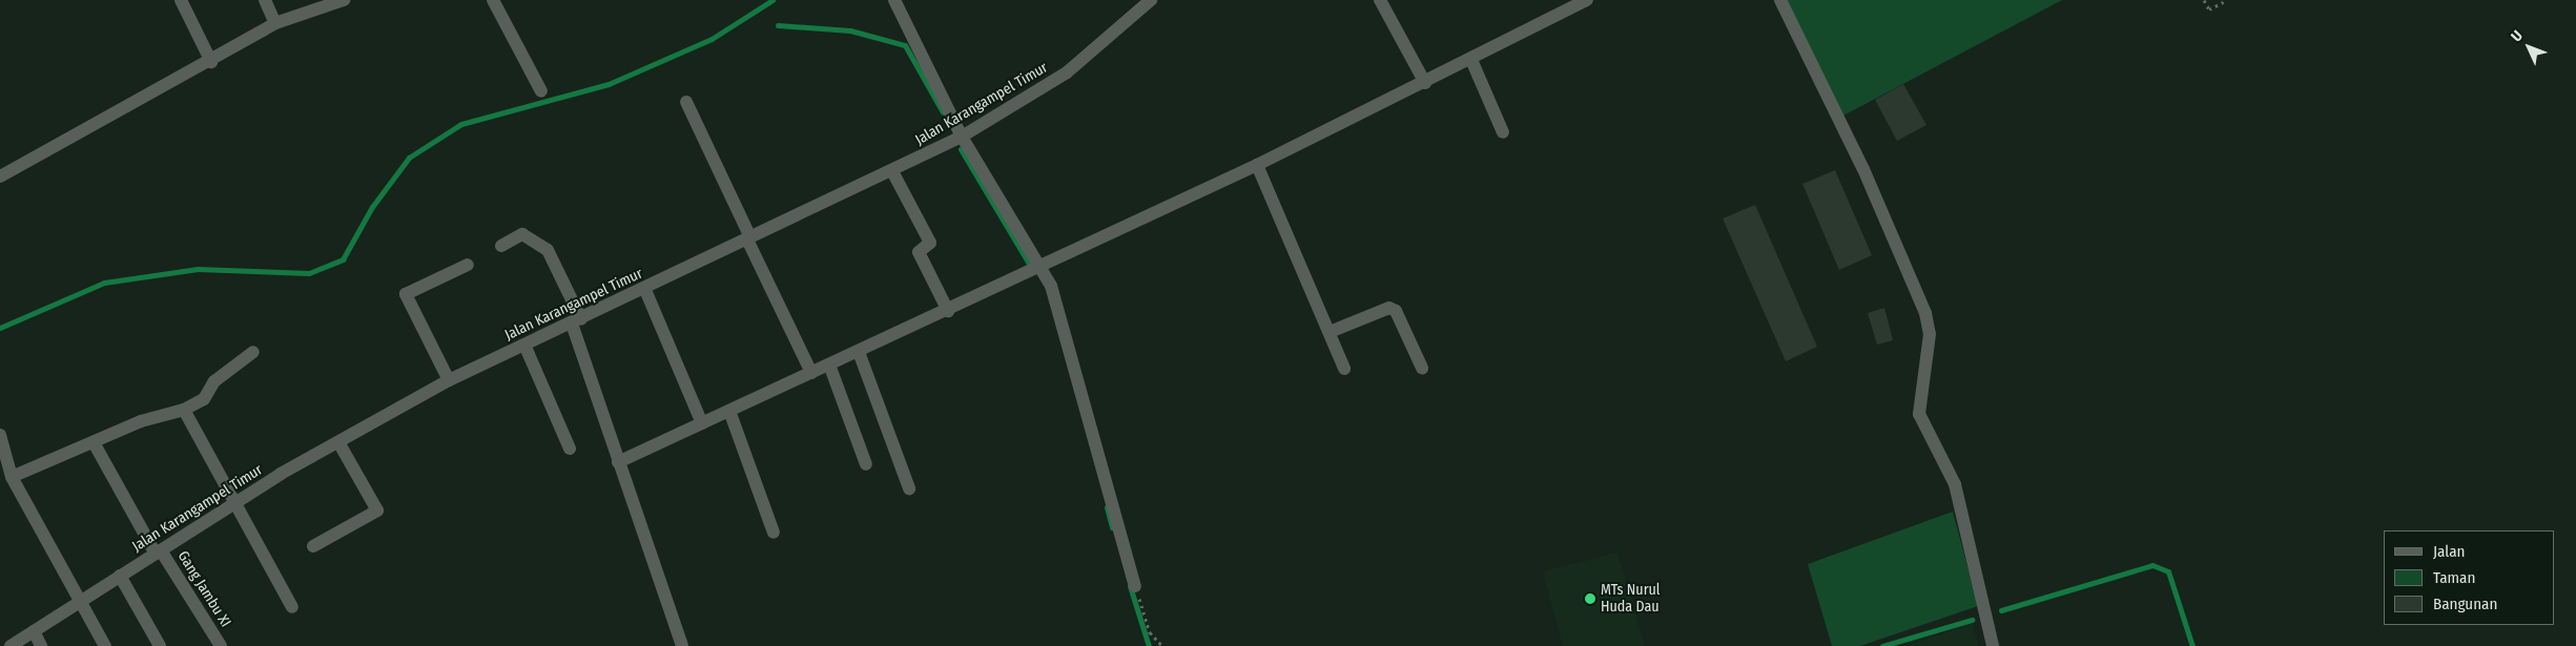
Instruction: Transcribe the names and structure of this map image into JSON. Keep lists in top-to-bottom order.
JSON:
{
  "streets": {
    "street": ["Jalan Karangampel Timur", "Gang Jambu XI"]
  },
  "crossings": [
    ["Jalan Karangampel Timur", "Gang Jambu XI"]
  ],
  "places": ["MTs Nurul Huda Dau"],
  "legend": ["Jalan", "Taman", "Bangunan"],
  "north": "top left"
}
